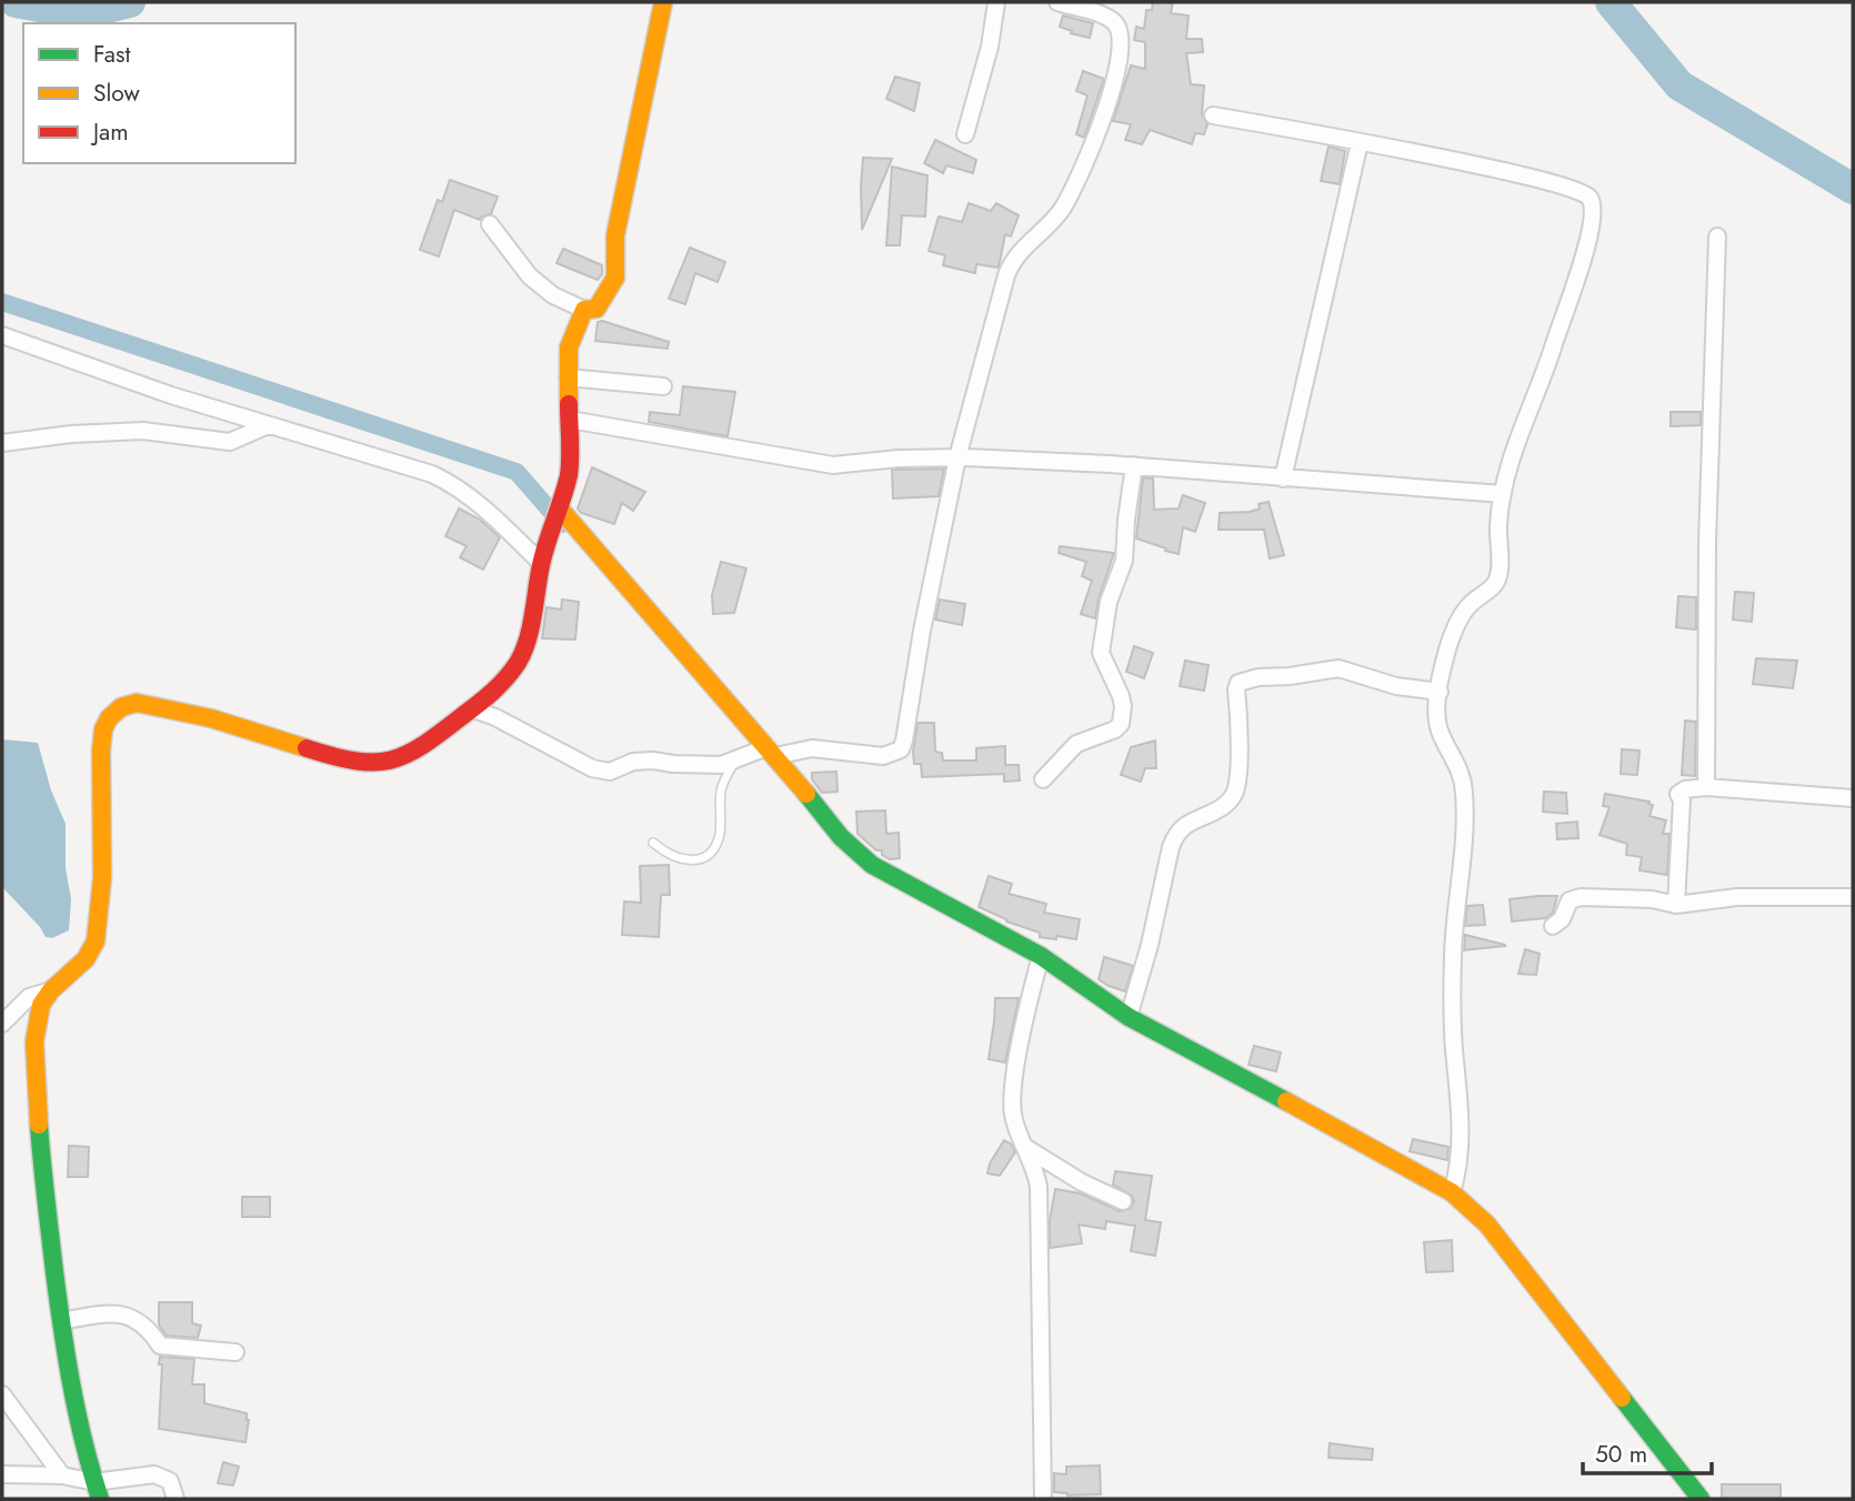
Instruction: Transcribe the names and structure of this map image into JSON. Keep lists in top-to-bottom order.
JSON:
{
  "legend": ["Fast", "Slow", "Jam"],
  "scale_bar": "50 m"
}
